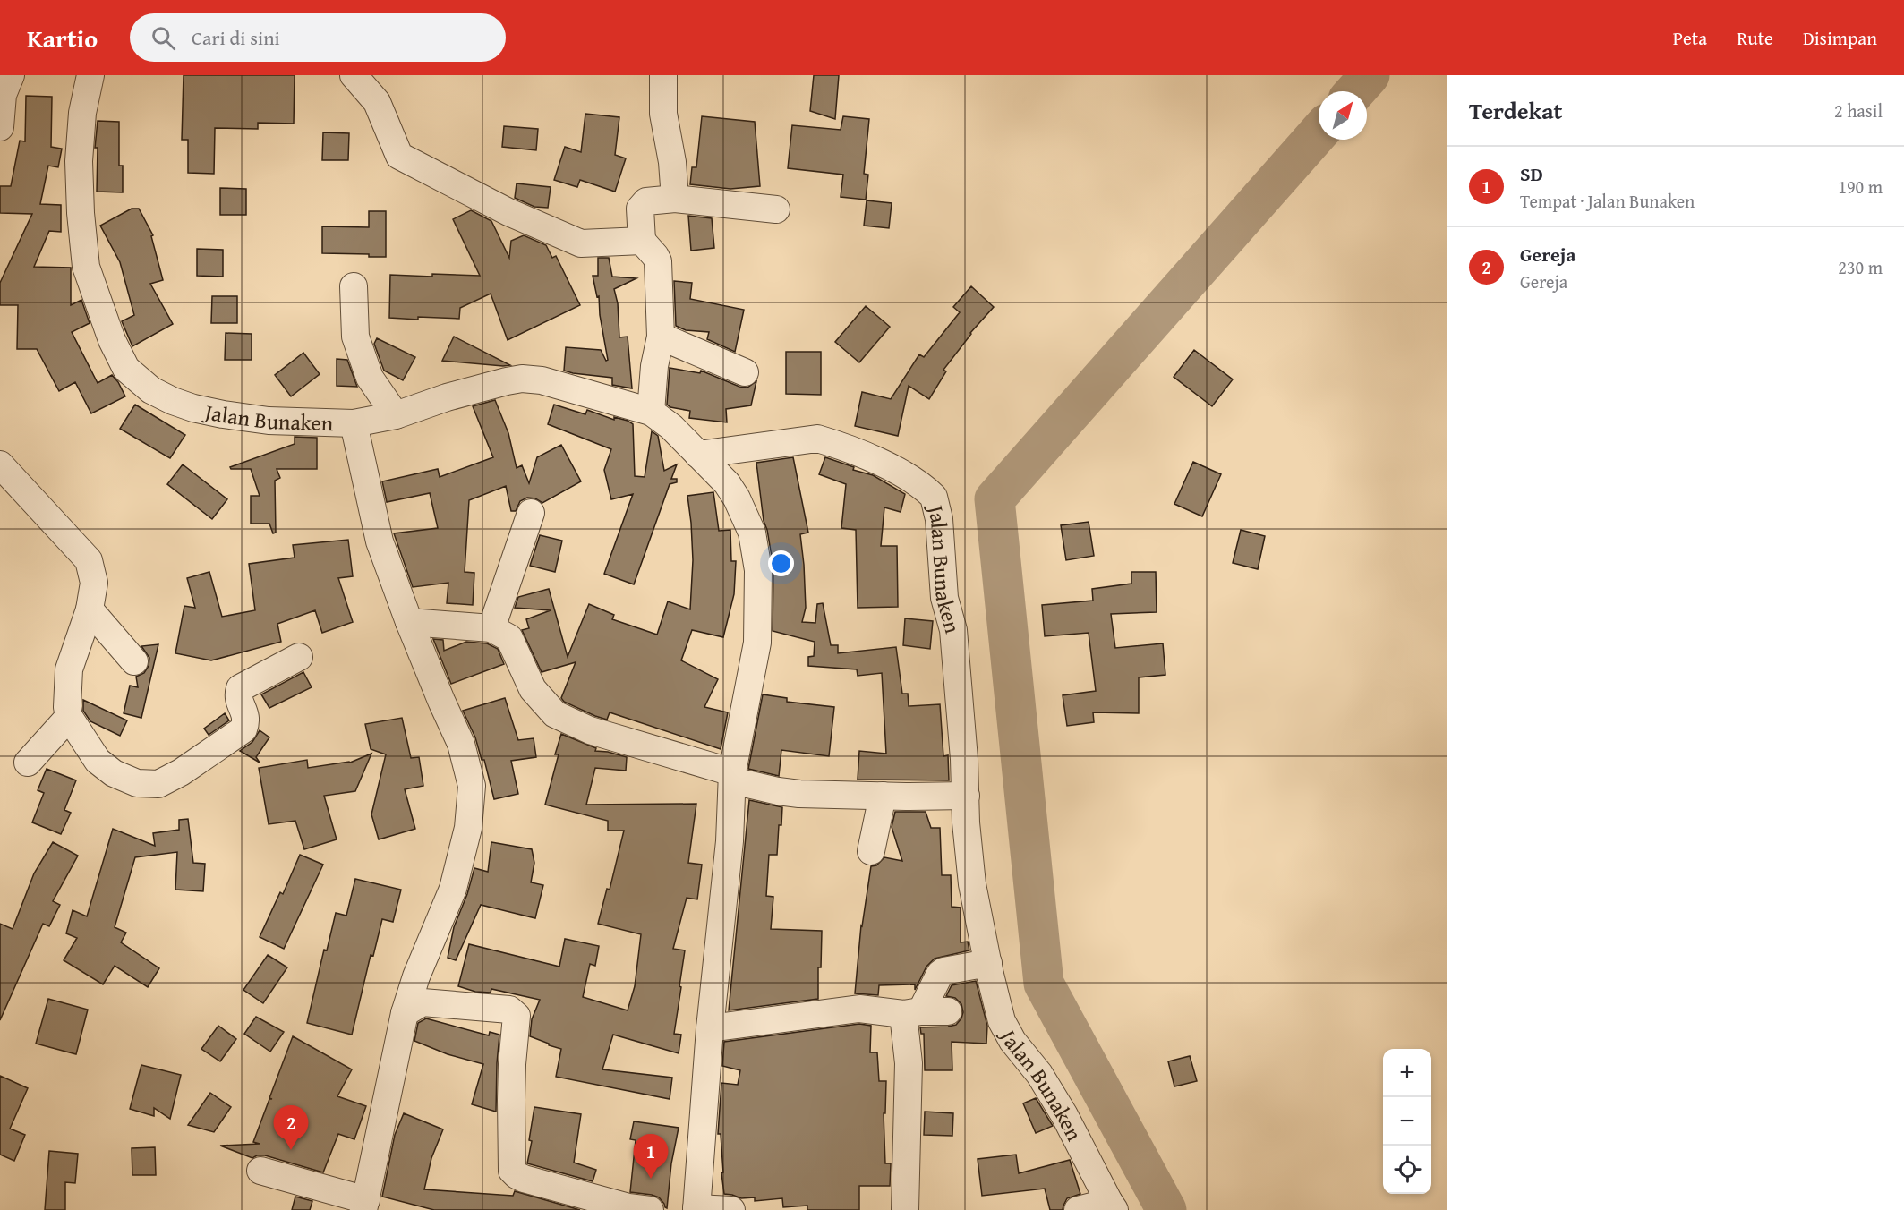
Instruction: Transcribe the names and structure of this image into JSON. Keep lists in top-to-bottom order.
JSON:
{
  "streets": {
    "street": ["Jalan Bunaken"]
  },
  "north": "top right",
  "page": {
    "header": "Kartio",
    "search": "Cari di sini",
    "nav": ["Peta", "Rute", "Disimpan"],
    "heading": ["Terdekat", "2 hasil"],
    "list": [
      {
        "mark": "1",
        "name": "SD",
        "note": "Tempat · Jalan Bunaken",
        "value": "190 m"
      },
      {
        "mark": "2",
        "name": "Gereja",
        "note": "Gereja",
        "value": "230 m"
      }
    ],
    "map_buttons": ["+", "−"],
    "pins": ["2", "1"]
  }
}
